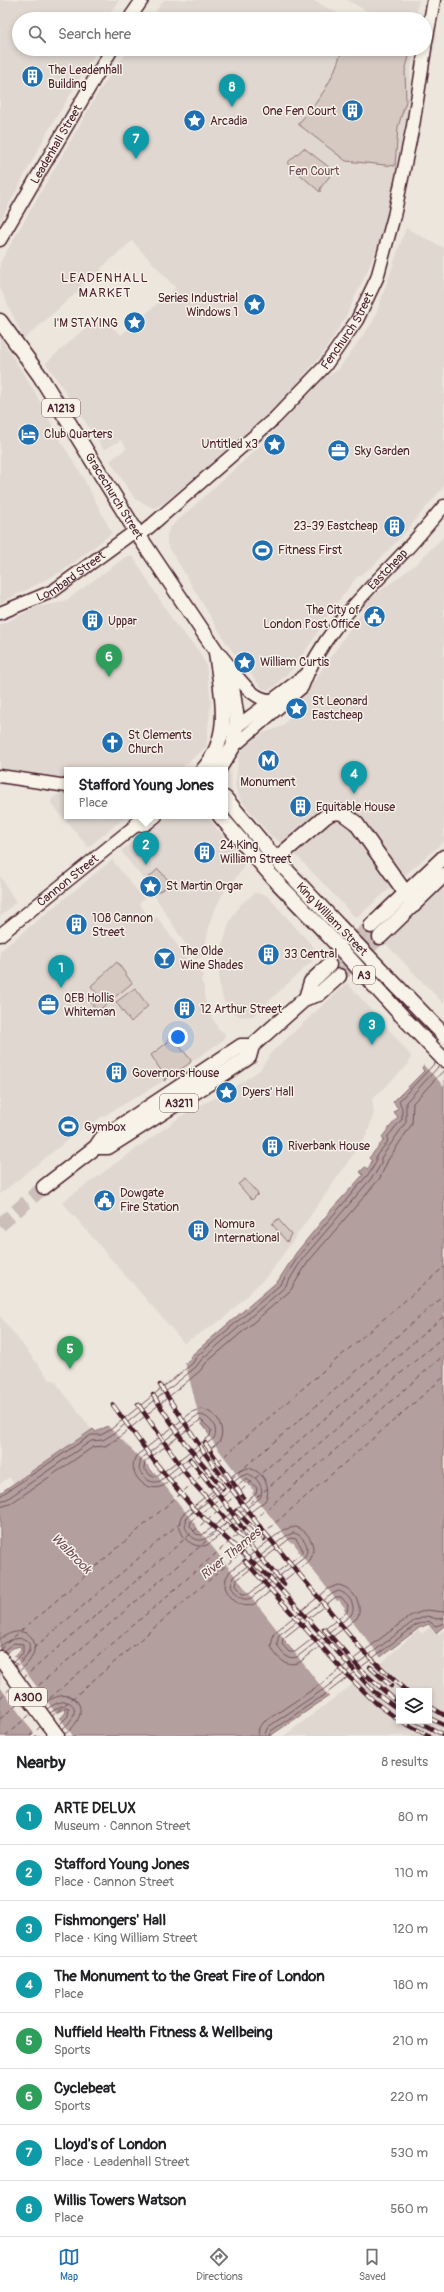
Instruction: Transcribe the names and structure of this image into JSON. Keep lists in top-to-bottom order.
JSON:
{
  "streets": {
    "main road": [
      "A1213",
      "Gracechurch Street",
      "King William Street",
      "A3",
      "A3211",
      "A300"
    ],
    "street": [
      "Leadenhall Street",
      "Fenchurch Street",
      "Eastcheap",
      "Lombard Street",
      "Cannon Street"
    ]
  },
  "crossings": [
    ["Fenchurch Street", "Gracechurch Street"],
    ["Fenchurch Street", "Lombard Street"],
    ["Gracechurch Street", "Eastcheap"],
    ["Gracechurch Street", "Lombard Street"]
  ],
  "districts": ["LEADENHALL MARKET"],
  "water": ["Walbrook", "River Thames"],
  "parks": ["Fen Court"],
  "places": {
    "building": [
      "The Leadenhall Building",
      "One Fen Court",
      "23-39 Eastcheap",
      "Uppar",
      "Equitable House",
      "24 King William Street",
      "108 Cannon Street",
      "33 Central",
      "12 Arthur Street",
      "Governors House",
      "Riverbank House",
      "Nomura International"
    ],
    "place": [
      "Arcadia",
      "Series Industrial Windows 1",
      "I'M STAYING",
      "Untitled x3",
      "William Curtis",
      "St Leonard Eastcheap",
      "St Martin Orgar",
      "Dyers' Hall"
    ],
    "hotel": ["Club Quarters"],
    "office": ["Sky Garden", "QEB Hollis Whiteman"],
    "sports": ["Fitness First", "Gymbox"],
    "public building": ["The City of London Post Office", "Dowgate Fire Station"],
    "church": ["St Clements Church"],
    "metro station": ["Monument"],
    "bar": ["The Olde Wine Shades"]
  },
  "page": {
    "search": "Search here",
    "pins": [
      "8",
      "7",
      "6",
      "4",
      "2",
      "1",
      "3",
      "5"
    ],
    "popup": ["Stafford Young Jones", "Place"],
    "heading": ["Nearby", "8 results"],
    "list": [
      {
        "mark": "1",
        "name": "ARTE DELUX",
        "note": "Museum · Cannon Street",
        "value": "80 m"
      },
      {
        "mark": "2",
        "name": "Stafford Young Jones",
        "note": "Place · Cannon Street",
        "value": "110 m"
      },
      {
        "mark": "3",
        "name": "Fishmongers' Hall",
        "note": "Place · King William Street",
        "value": "120 m"
      },
      {
        "mark": "4",
        "name": "The Monument to the Great Fire of London",
        "note": "Place",
        "value": "180 m"
      },
      {
        "mark": "5",
        "name": "Nuffield Health Fitness & Wellbeing",
        "note": "Sports",
        "value": "210 m"
      },
      {
        "mark": "6",
        "name": "Cyclebeat",
        "note": "Sports",
        "value": "220 m"
      },
      {
        "mark": "7",
        "name": "Lloyd's of London",
        "note": "Place · Leadenhall Street",
        "value": "530 m"
      },
      {
        "mark": "8",
        "name": "Willis Towers Watson",
        "note": "Place",
        "value": "560 m"
      }
    ],
    "nav": ["Map", "Directions", "Saved"]
  }
}
